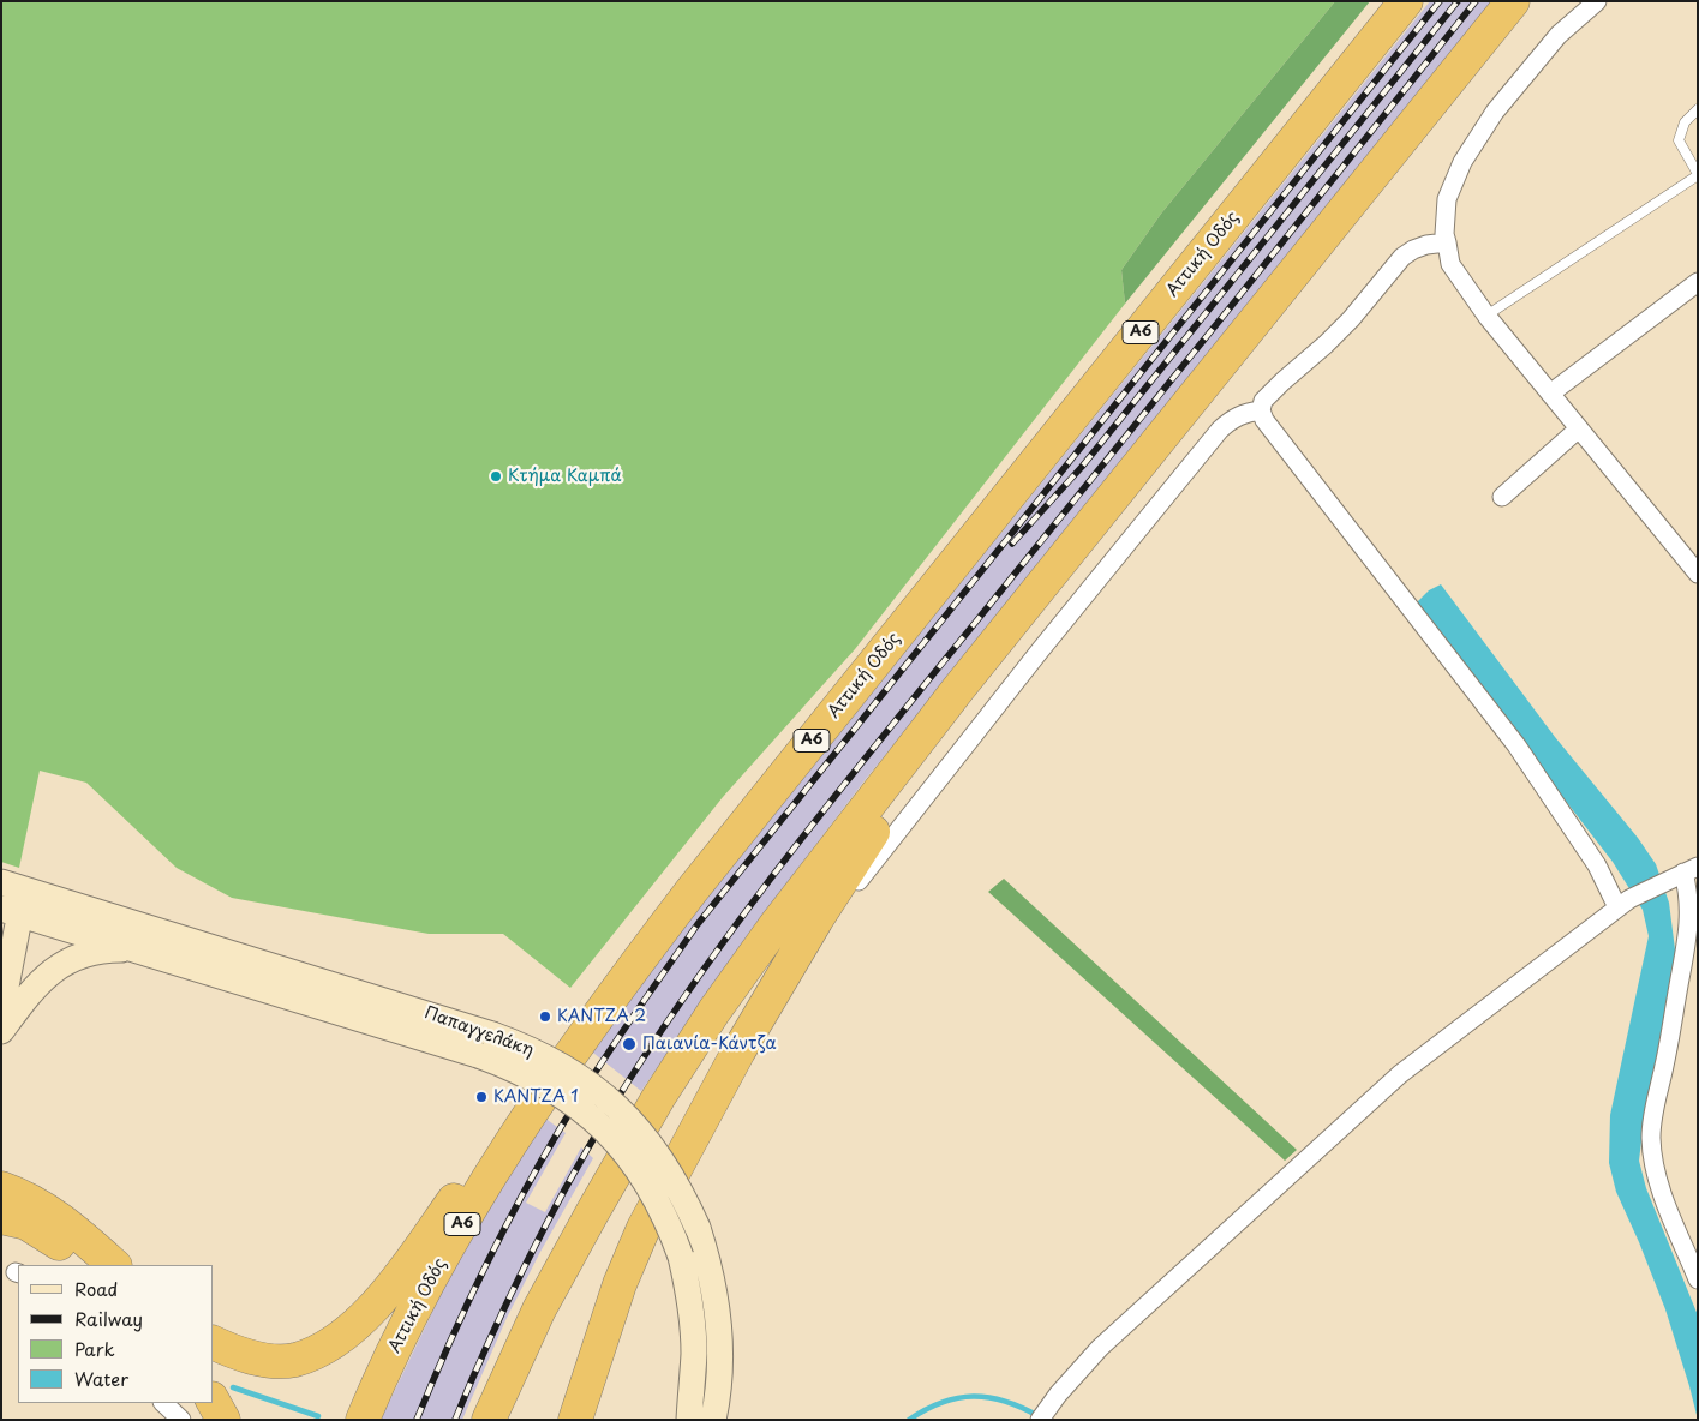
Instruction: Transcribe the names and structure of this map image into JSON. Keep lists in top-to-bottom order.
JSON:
{
  "streets": {
    "highway": ["Αττική Οδός", "Α6"],
    "street": ["Παπαγγελάκη"]
  },
  "places": [
    "Kτήμα Καμπά",
    "ΚΑΝΤΖΑ 2",
    "Παιανία-Κάντζα",
    "ΚΑΝΤΖΑ 1"
  ],
  "legend": [
    "Road",
    "Railway",
    "Park",
    "Water"
  ]
}
